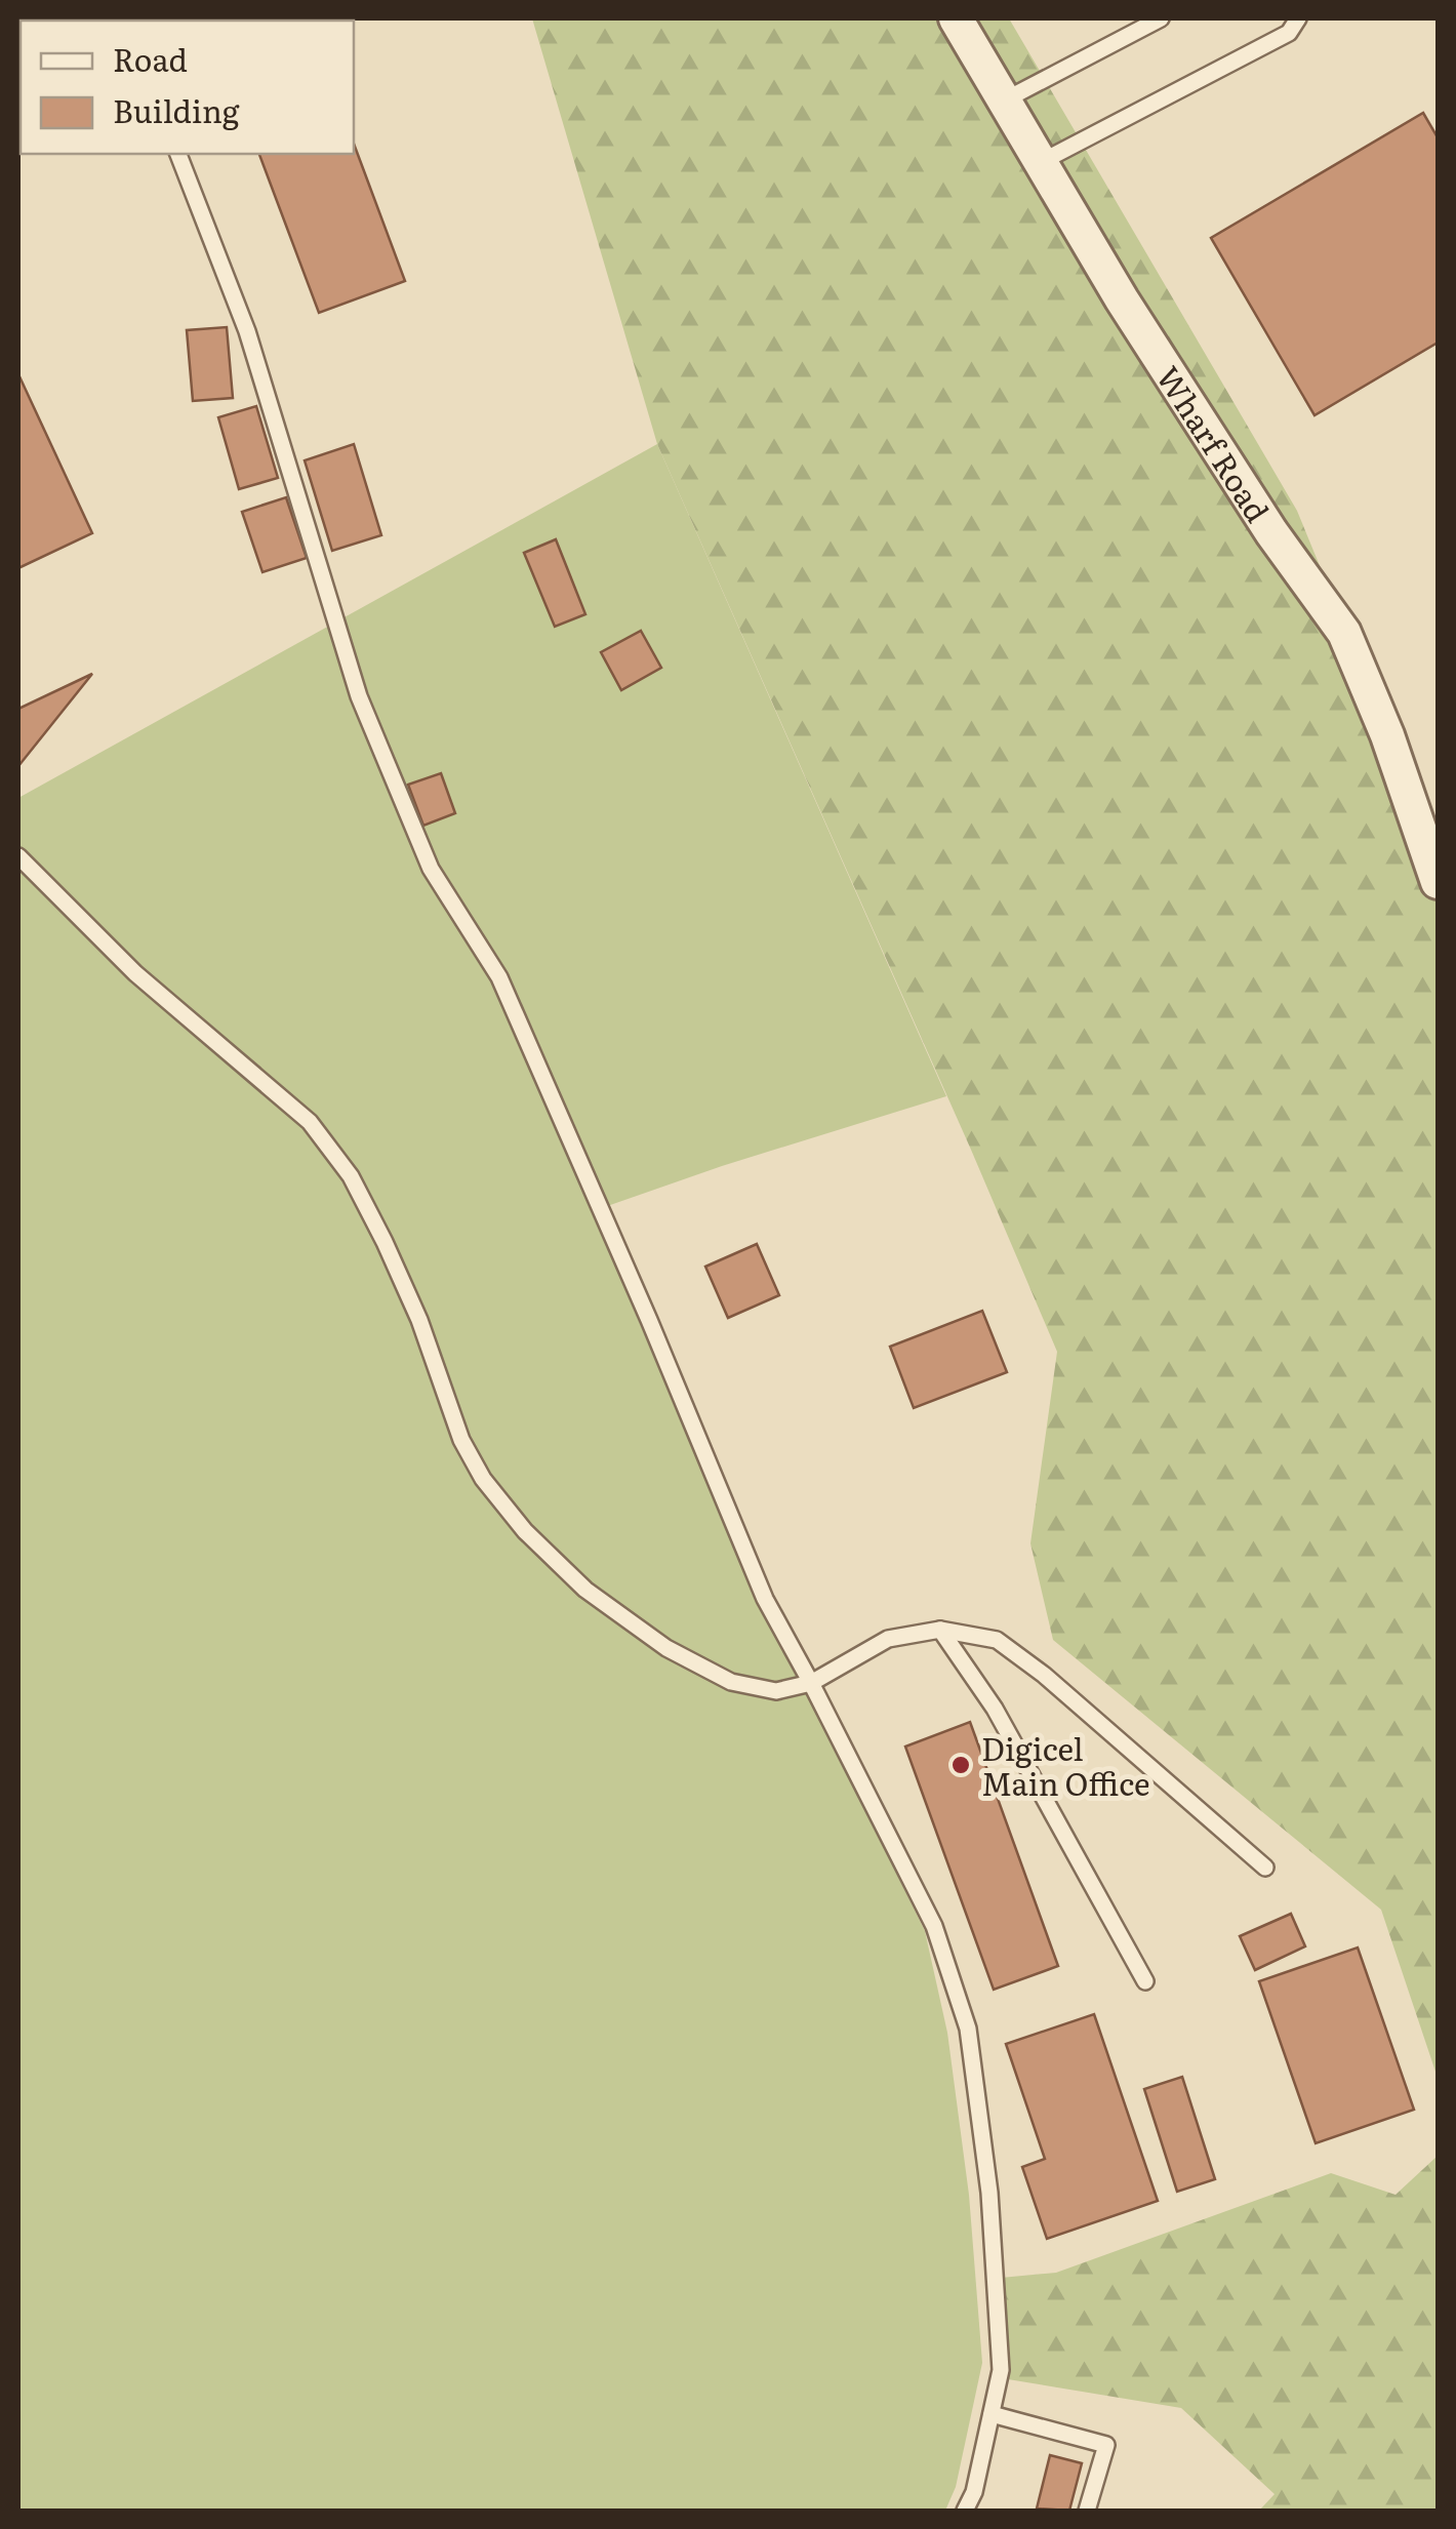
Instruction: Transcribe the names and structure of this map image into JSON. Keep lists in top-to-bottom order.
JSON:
{
  "streets": {
    "street": ["Wharf Road"]
  },
  "places": ["Digicel Main Office"],
  "legend": ["Road", "Building"]
}
